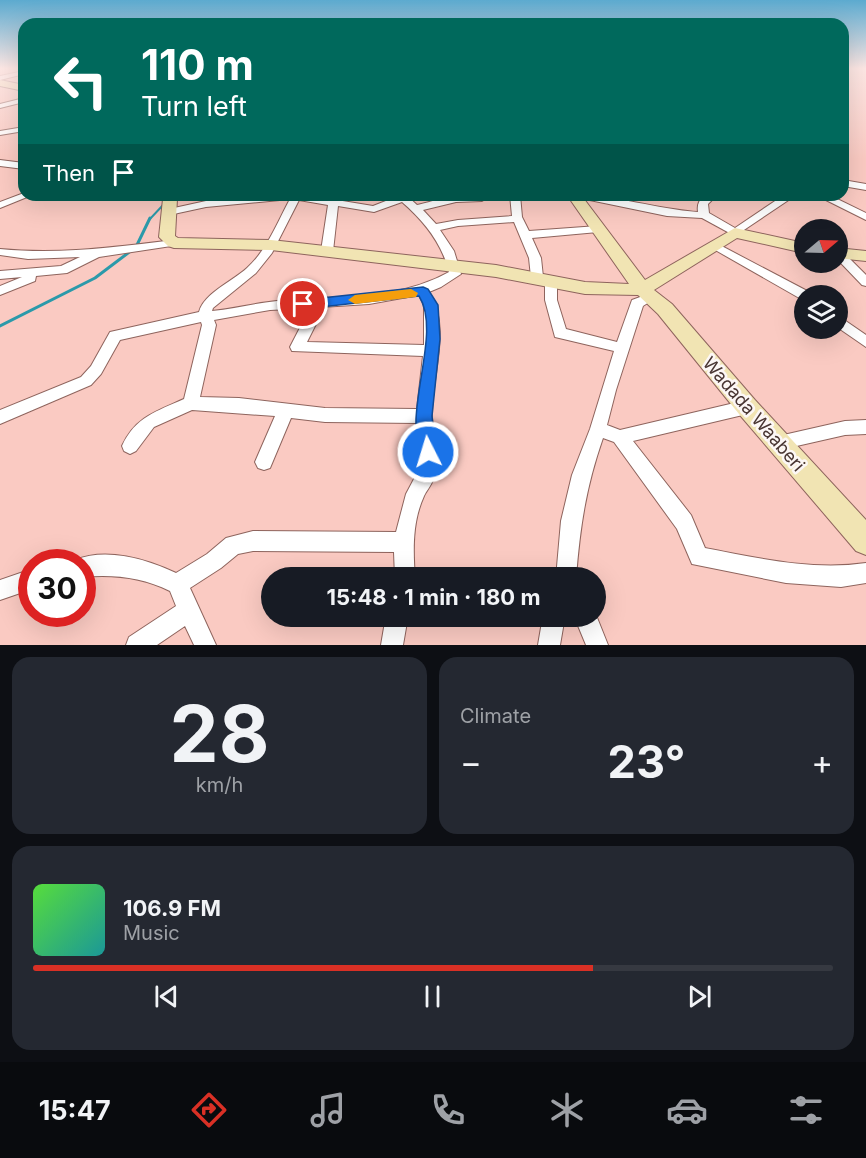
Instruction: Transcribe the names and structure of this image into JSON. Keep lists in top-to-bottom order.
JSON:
{
  "streets": {
    "street": ["Wadada Waaberi"]
  },
  "north": "right",
  "page": {
    "turn": ["110 m", "Turn left"],
    "then": "Then",
    "limit": "30",
    "trip": "15:48 · 1 min · 180 m",
    "tile": [
      ["28", "km/h"],
      "Climate"
    ],
    "heat": ["−", "23°", "+"],
    "song": ["106.9 FM", "Music"],
    "tabs": "15:47"
  }
}
